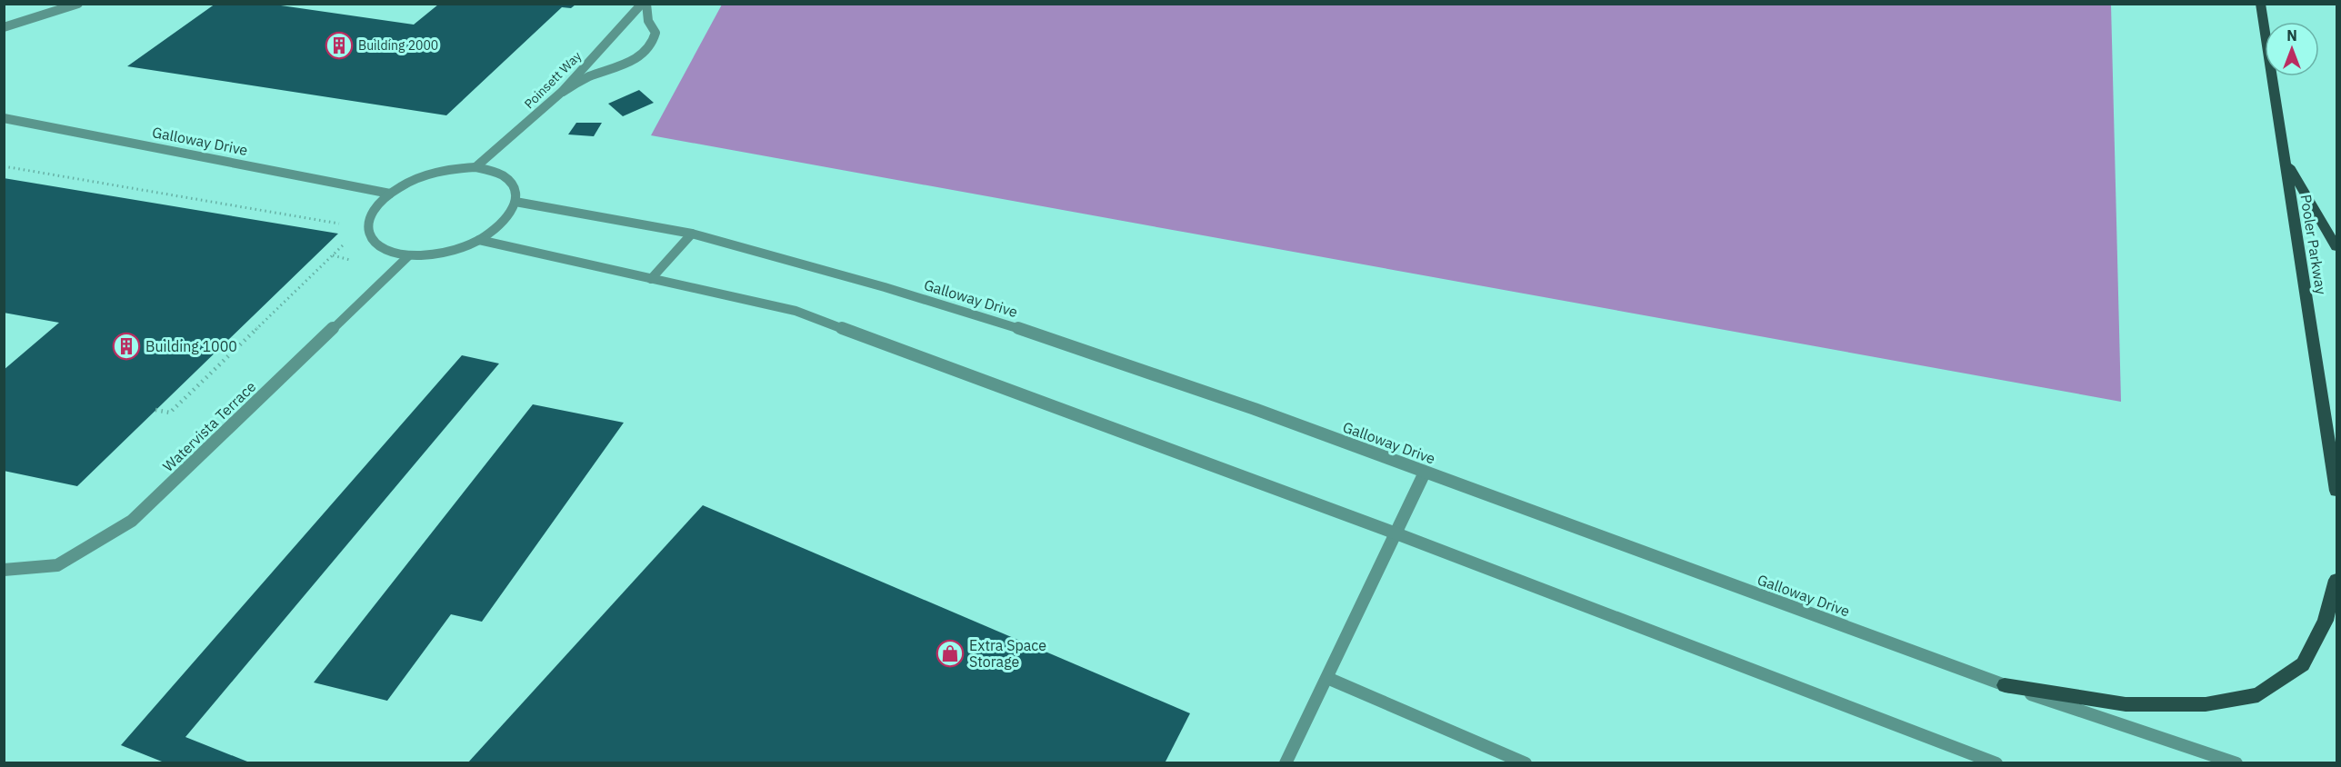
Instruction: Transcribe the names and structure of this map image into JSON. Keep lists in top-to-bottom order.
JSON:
{
  "streets": {
    "main road": ["Pooler Parkway"],
    "street": ["Poinsett Way", "Galloway Drive", "Watervista Terrace"]
  },
  "places": {
    "building": ["Building 2000", "Building 1000"],
    "shop": ["Extra Space Storage"]
  },
  "north": "top"
}
